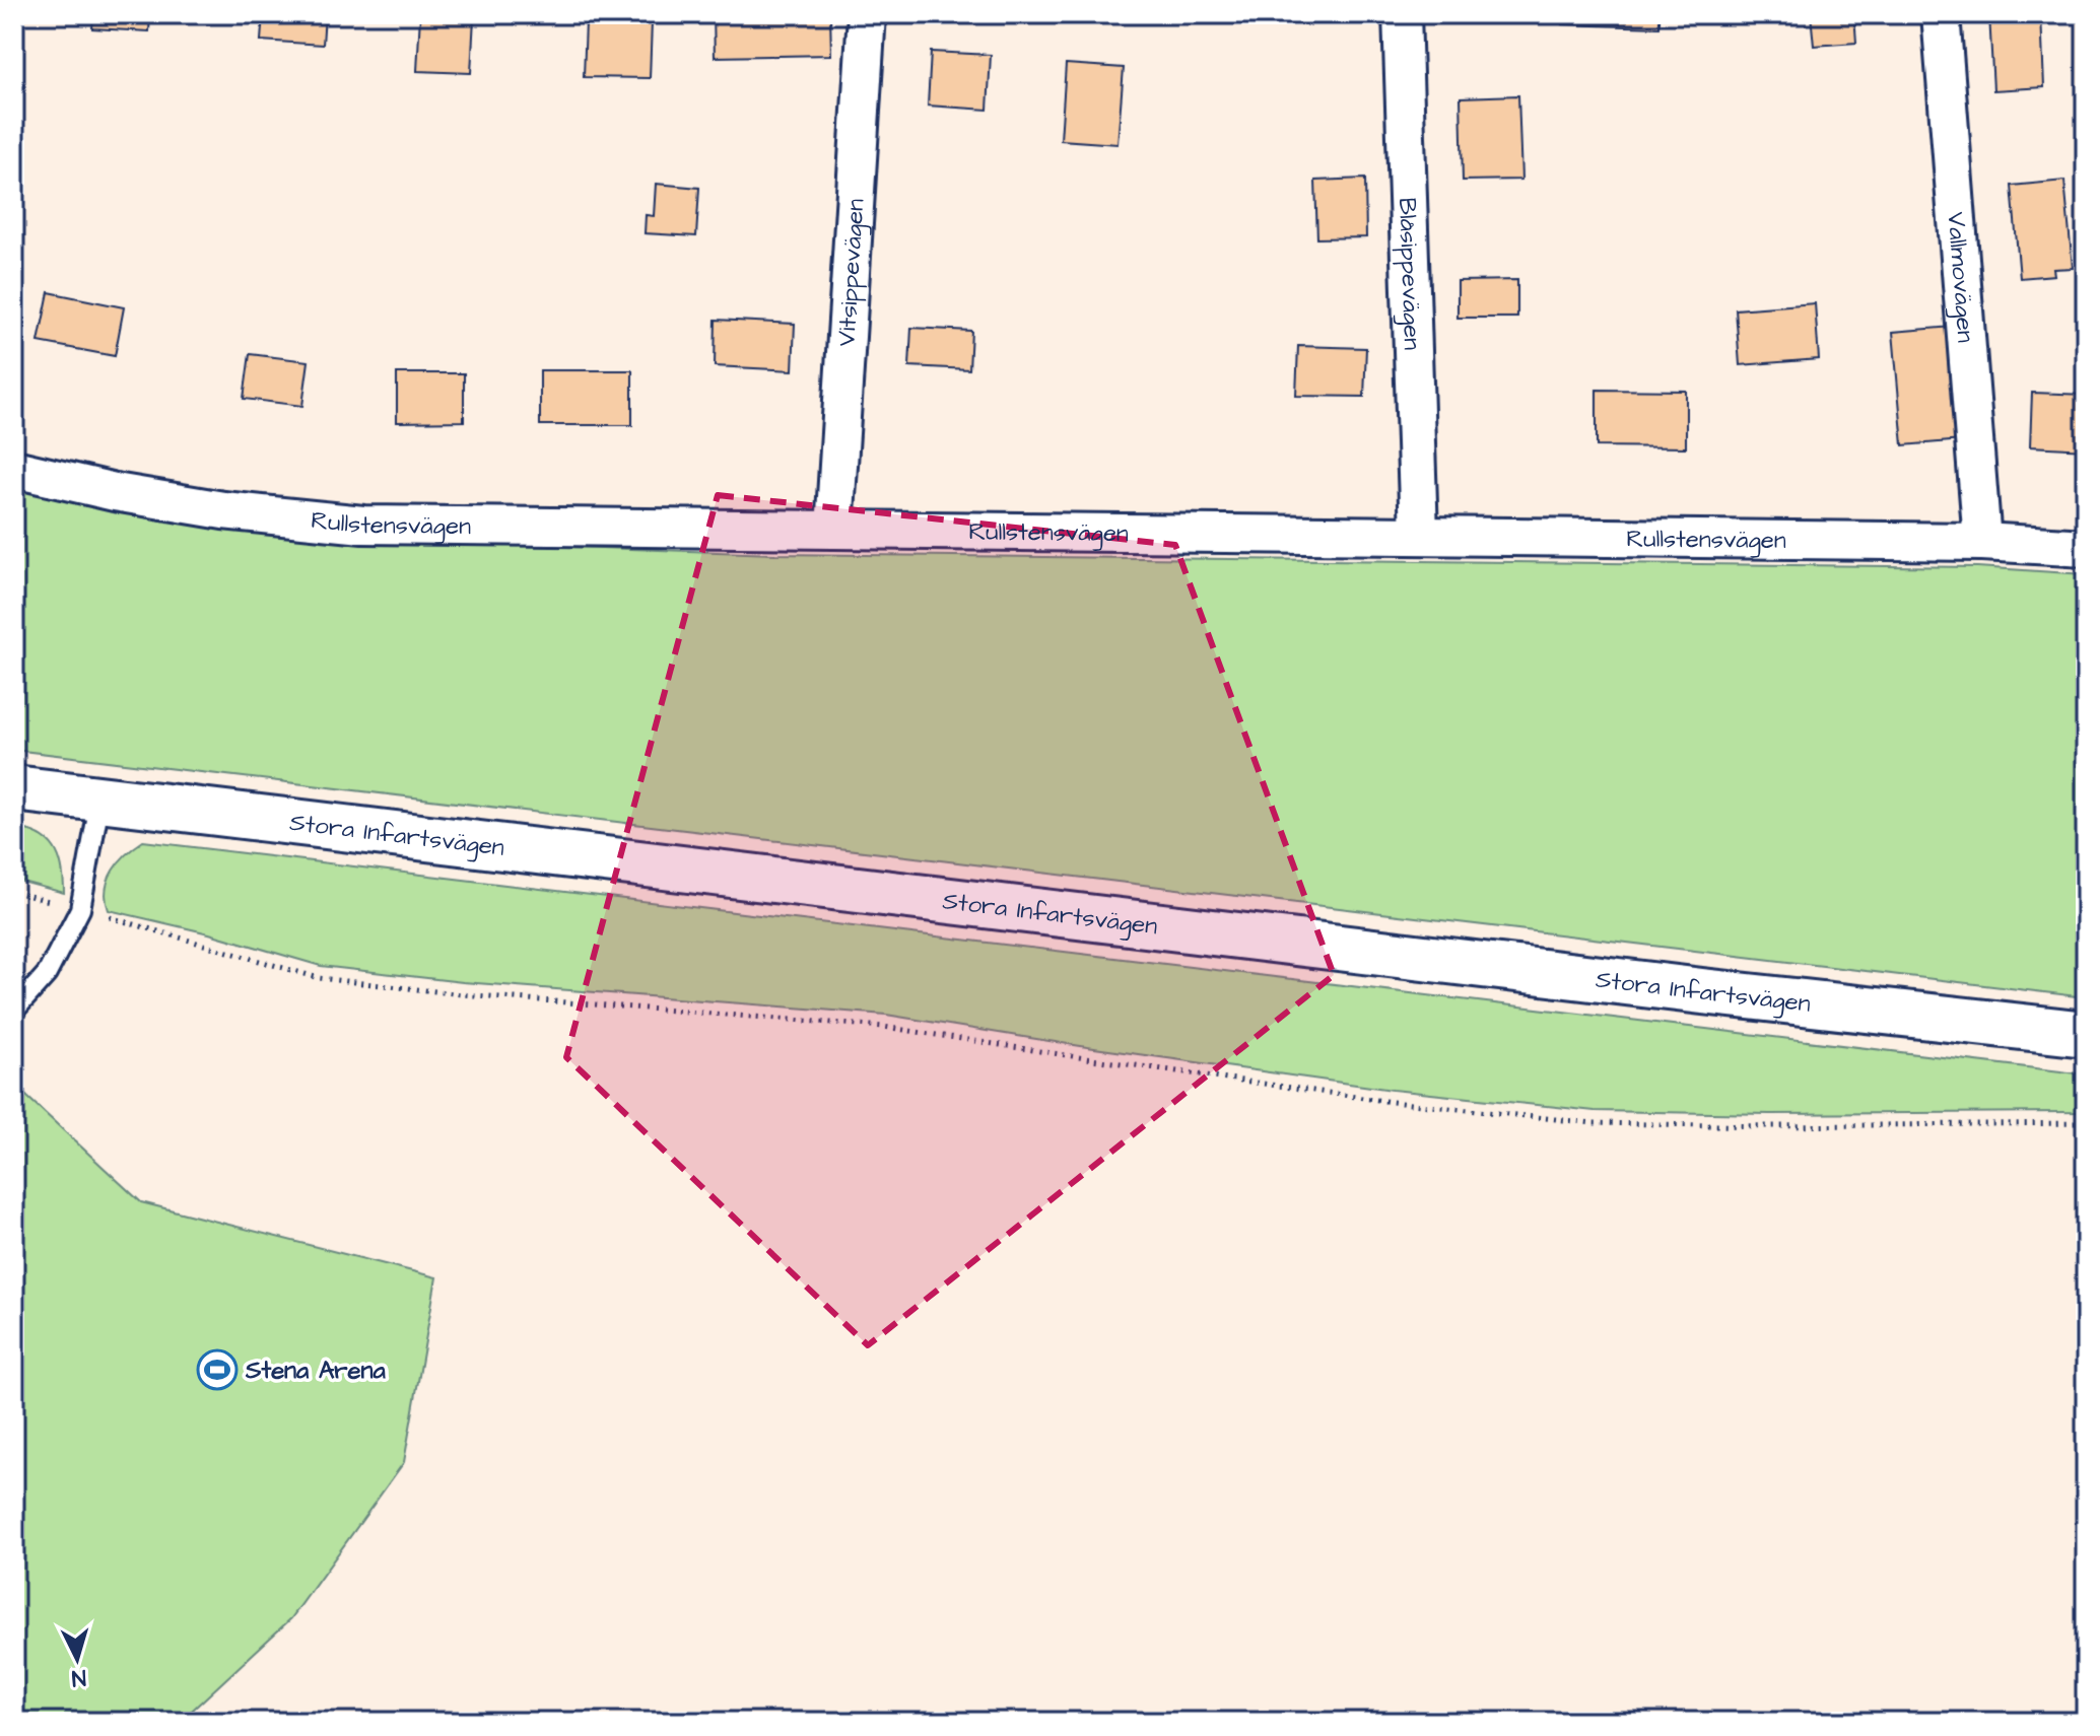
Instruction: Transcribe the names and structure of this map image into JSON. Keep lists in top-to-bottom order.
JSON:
{
  "streets": {
    "main road": ["Stora Infartsvägen"],
    "street": [
      "Vitsippevägen",
      "Blåsippevägen",
      "Vallmovägen",
      "Rullstensvägen"
    ]
  },
  "crossings": [
    ["Vitsippevägen", "Rullstensvägen"],
    ["Blåsippevägen", "Rullstensvägen"],
    ["Vallmovägen", "Rullstensvägen"]
  ],
  "places": {
    "sports": ["Stena Arena"]
  },
  "north": "bottom"
}
